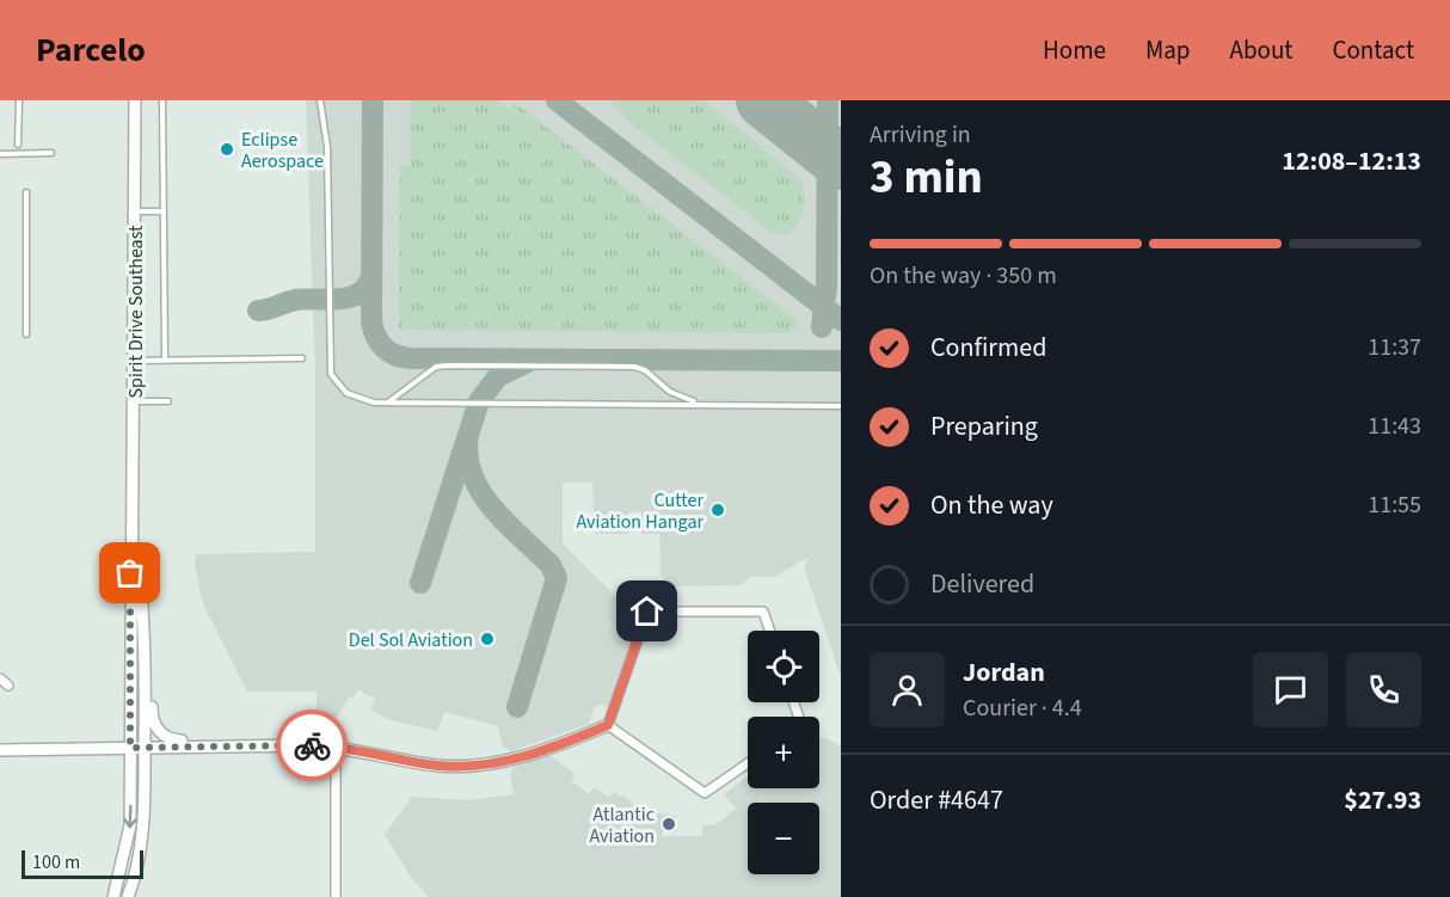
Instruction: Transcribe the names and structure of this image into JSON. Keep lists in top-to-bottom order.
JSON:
{
  "streets": {
    "street": ["Spirit Drive Southeast"]
  },
  "places": [
    "Eclipse Aerospace",
    "Cutter Aviation Hangar",
    "Del Sol Aviation",
    "Atlantic Aviation"
  ],
  "scale_bar": "100 m",
  "page": {
    "header": "Parcelo",
    "nav": [
      "Home",
      "Map",
      "About",
      "Contact"
    ],
    "heading": ["3 min", "Arriving in", "12:08–12:13"],
    "panel": [
      "Jordan",
      "Courier · 4.4",
      "Order #4647",
      "$27.93"
    ],
    "bar": "On the way · 350 m",
    "list": [
      ["Confirmed", "11:37"],
      ["Preparing", "11:43"],
      ["On the way", "11:55"],
      "Delivered"
    ],
    "map_buttons": ["+", "−"],
    "scale": "100 m"
  }
}
